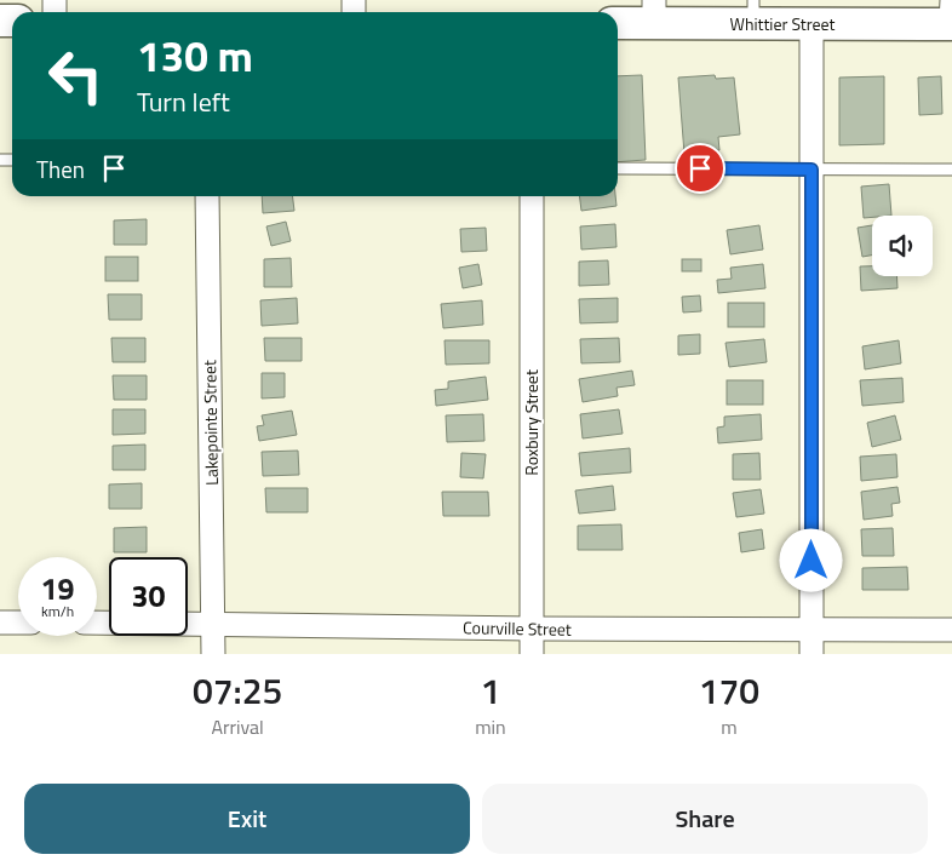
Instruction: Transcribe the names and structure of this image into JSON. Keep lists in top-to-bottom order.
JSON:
{
  "streets": {
    "street": [
      "Whittier Street",
      "Lakepointe Street",
      "Roxbury Street",
      "Courville Street"
    ]
  },
  "crossings": [
    ["Lakepointe Street", "Courville Street"],
    ["Roxbury Street", "Courville Street"]
  ],
  "page": {
    "turn": ["130 m", "Turn left"],
    "then": "Then",
    "speed": "19 km/h",
    "limit": "30",
    "eta": [
      "07:25",
      "Arrival",
      "1",
      "min",
      "170",
      "m"
    ],
    "buttons": ["Exit", "Share"]
  }
}
